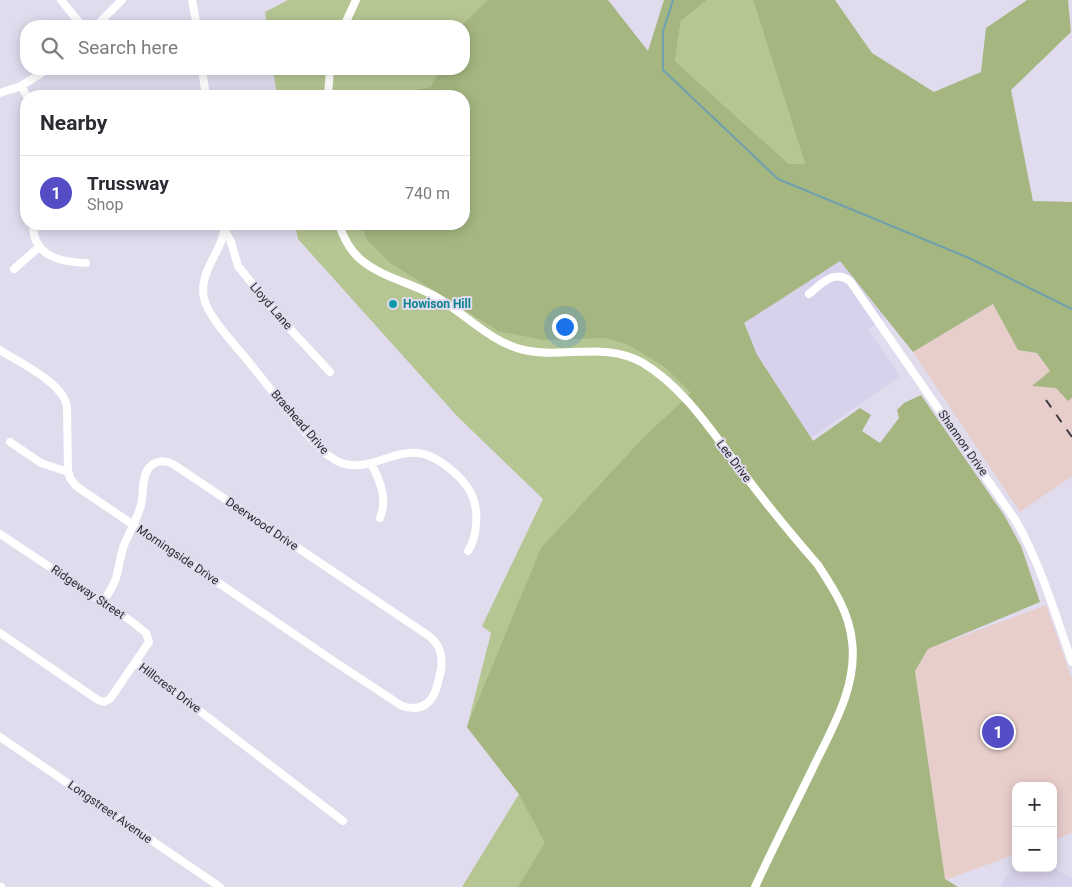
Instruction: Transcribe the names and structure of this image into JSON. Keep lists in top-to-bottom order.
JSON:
{
  "streets": {
    "street": [
      "Lloyd Lane",
      "Braehead Drive",
      "Shannon Drive",
      "Lee Drive",
      "Deerwood Drive",
      "Morningside Drive",
      "Ridgeway Street",
      "Hillcrest Drive",
      "Longstreet Avenue"
    ]
  },
  "crossings": [
    ["Deerwood Drive", "Morningside Drive"],
    ["Deerwood Drive", "Ridgeway Street"],
    ["Ridgeway Street", "Hillcrest Drive"]
  ],
  "places": ["Howison Hill"],
  "page": {
    "search": "Search here",
    "heading": "Nearby",
    "list": [
      {
        "mark": "1",
        "name": "Trussway",
        "note": "Shop",
        "value": "740 m"
      }
    ],
    "pins": "1",
    "map_buttons": ["+", "−"]
  }
}
